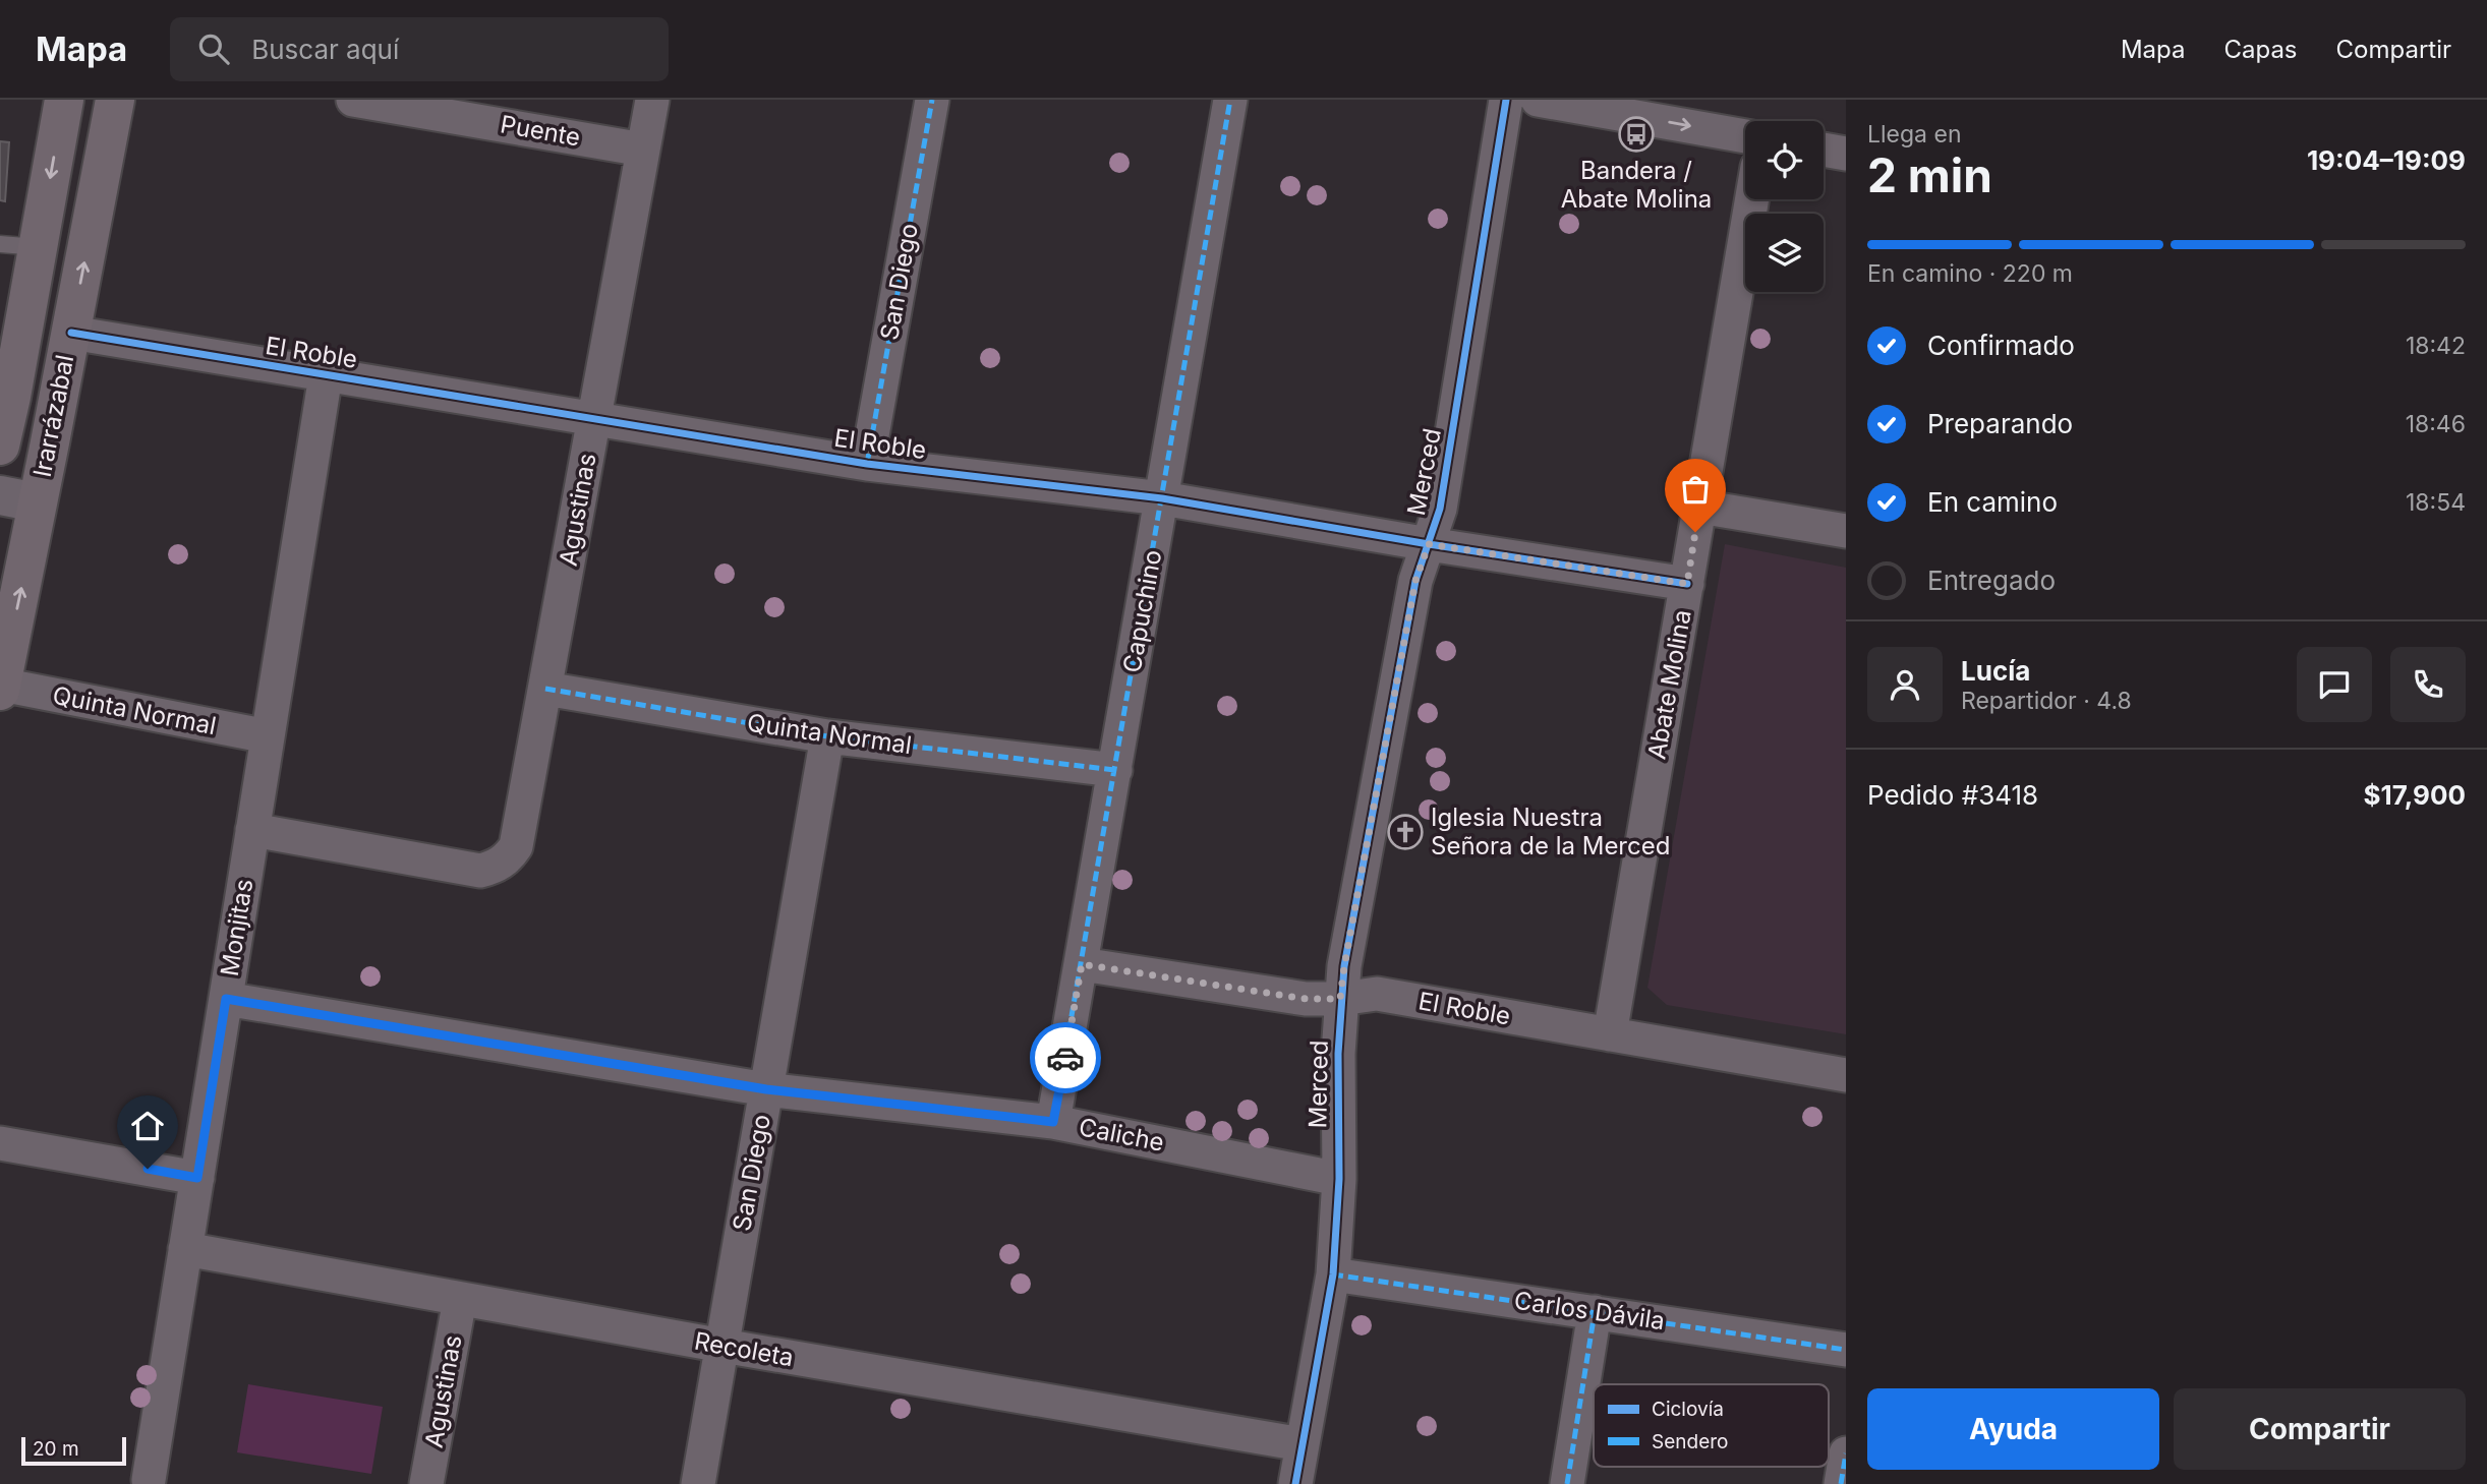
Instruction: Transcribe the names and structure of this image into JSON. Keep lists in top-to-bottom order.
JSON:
{
  "streets": {
    "main road": ["Irarrázabal"],
    "street": [
      "Puente",
      "San Diego",
      "El Roble",
      "Merced",
      "Agustinas",
      "Capuchino",
      "Abate Molina",
      "Quinta Normal",
      "Monjitas",
      "Caliche",
      "Carlos Dávila",
      "Recoleta"
    ]
  },
  "crossings": [
    ["Puente", "Agustinas"],
    ["San Diego", "El Roble"],
    ["San Diego", "Quinta Normal"],
    ["San Diego", "Caliche"],
    ["San Diego", "Recoleta"],
    ["El Roble", "Irarrázabal"],
    ["El Roble", "Merced"],
    ["El Roble", "Agustinas"],
    ["El Roble", "Capuchino"],
    ["El Roble", "Abate Molina"],
    ["El Roble", "Monjitas"],
    ["Irarrázabal", "Quinta Normal"],
    ["Merced", "Caliche"],
    ["Merced", "Carlos Dávila"],
    ["Merced", "Recoleta"],
    ["Agustinas", "Quinta Normal"],
    ["Agustinas", "Monjitas"],
    ["Agustinas", "Recoleta"],
    ["Capuchino", "Quinta Normal"],
    ["Capuchino", "Caliche"],
    ["Quinta Normal", "Monjitas"],
    ["Monjitas", "Caliche"],
    ["Monjitas", "Recoleta"]
  ],
  "places": {
    "bus stop": ["Bandera / Abate Molina"],
    "church": ["Iglesia Nuestra Señora de la Merced"]
  },
  "legend": ["Ciclovía", "Sendero"],
  "scale_bar": "20 m",
  "page": {
    "header": "Mapa",
    "search": "Buscar aquí",
    "nav": ["Mapa", "Capas", "Compartir"],
    "heading": ["2 min", "Llega en", "19:04–19:09"],
    "panel": [
      "Lucía",
      "Repartidor · 4.8",
      "Pedido #3418",
      "$17,900"
    ],
    "bar": "En camino · 220 m",
    "list": [
      ["Confirmado", "18:42"],
      ["Preparando", "18:46"],
      ["En camino", "18:54"],
      "Entregado"
    ],
    "buttons": ["Ayuda", "Compartir"],
    "scale": "20 m"
  }
}
